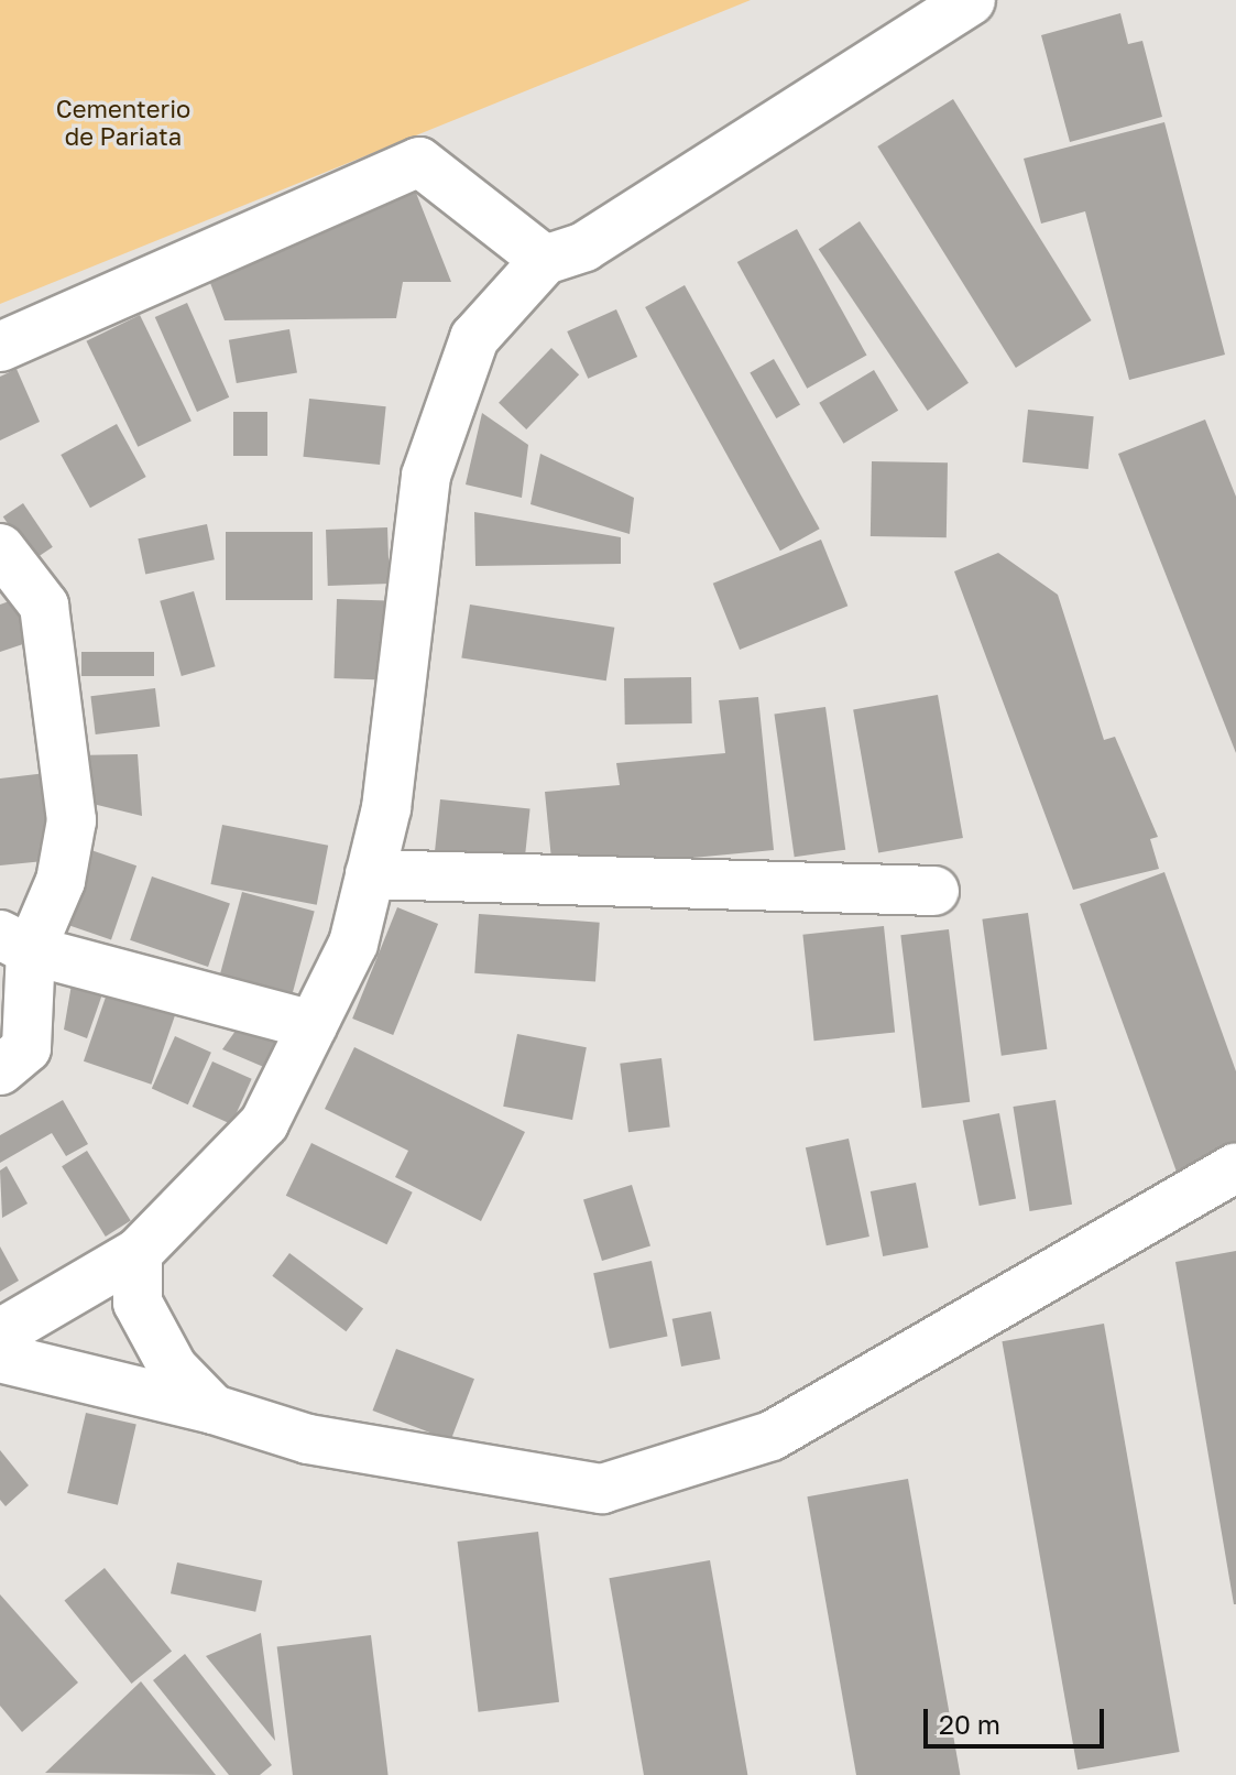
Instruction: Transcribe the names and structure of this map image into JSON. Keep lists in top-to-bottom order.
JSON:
{
  "parks": ["Cementerio de Pariata"],
  "scale_bar": "20 m"
}
